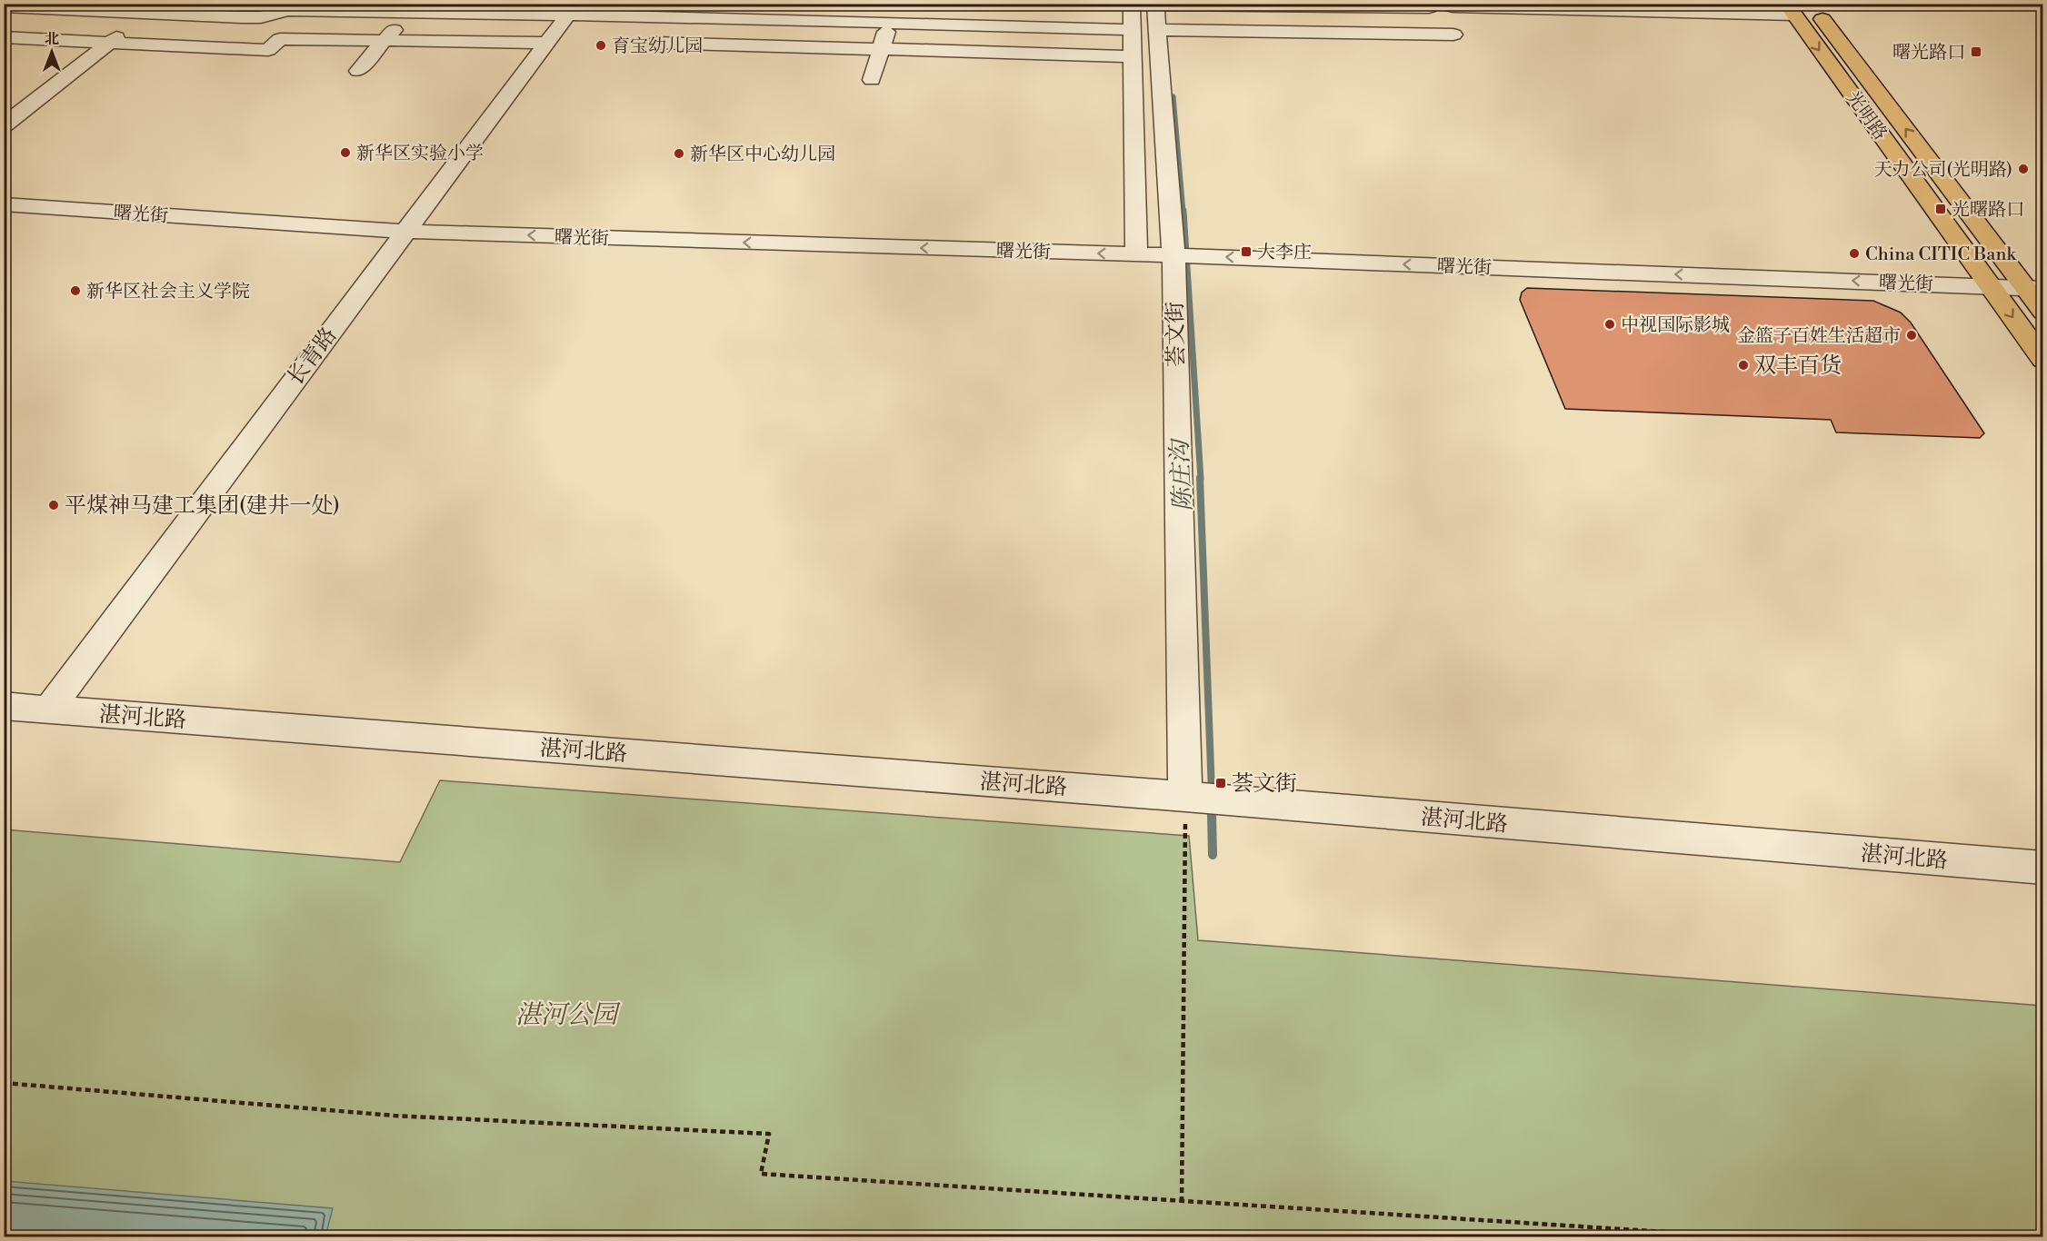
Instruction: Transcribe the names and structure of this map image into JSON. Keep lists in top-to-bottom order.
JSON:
{
  "streets": {
    "main road": ["光明路"],
    "street": [
      "曙光街",
      "荟文街",
      "长青路",
      "湛河北路"
    ]
  },
  "crossings": [
    ["光明路", "曙光街"],
    ["曙光街", "荟文街"],
    ["曙光街", "长青路"],
    ["荟文街", "湛河北路"],
    ["长青路", "湛河北路"]
  ],
  "water": ["陈庄沟"],
  "parks": ["湛河公园"],
  "places": {
    "other": [
      "育宝幼儿园",
      "新华区实验小学",
      "新华区中心幼儿园",
      "天力公司(光明路)",
      "China CITIC Bank",
      "新华区社会主义学院",
      "中视国际影城",
      "金篮子百姓生活超市",
      "双丰百货",
      "平煤神马建工集团(建井一处)"
    ],
    "transit": [
      "曙光路口",
      "光曙路口",
      "大李庄",
      "荟文街"
    ]
  },
  "north": "top"
}
